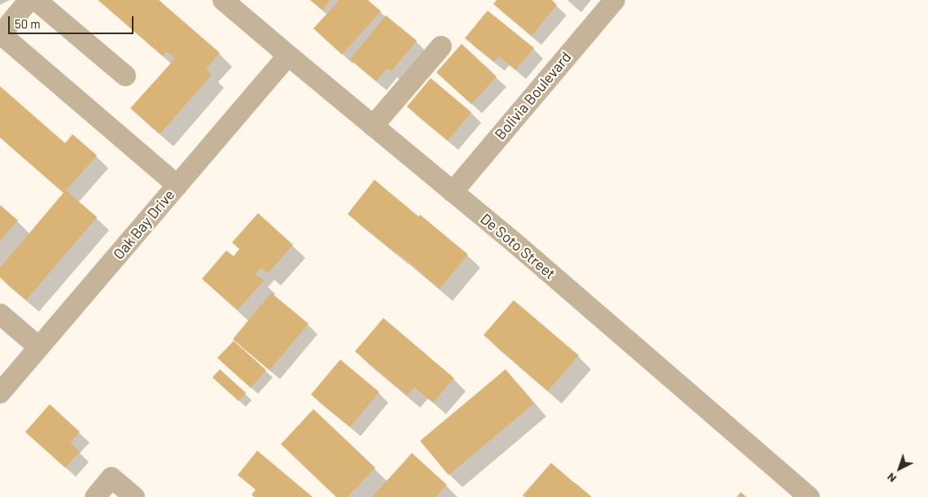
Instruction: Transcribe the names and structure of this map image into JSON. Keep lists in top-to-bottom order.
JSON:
{
  "streets": {
    "street": ["Bolivia Boulevard", "Oak Bay Drive", "De Soto Street"]
  },
  "crossings": [
    ["Bolivia Boulevard", "De Soto Street"],
    ["Oak Bay Drive", "De Soto Street"]
  ],
  "scale_bar": "50 m",
  "north": "bottom left"
}
